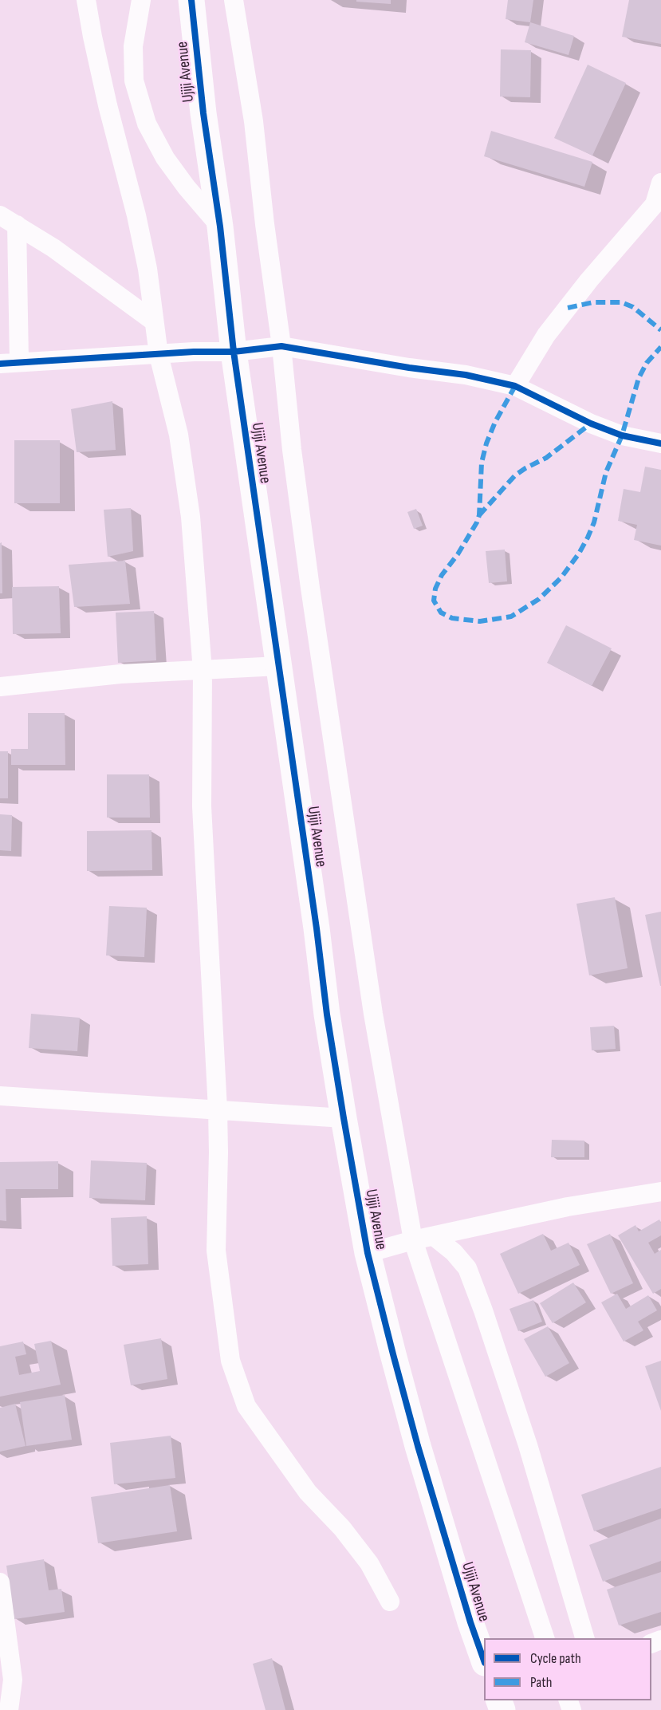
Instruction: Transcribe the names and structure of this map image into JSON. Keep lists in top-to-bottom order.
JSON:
{
  "streets": {
    "street": ["Ujiji Avenue"]
  },
  "legend": ["Cycle path", "Path"]
}
